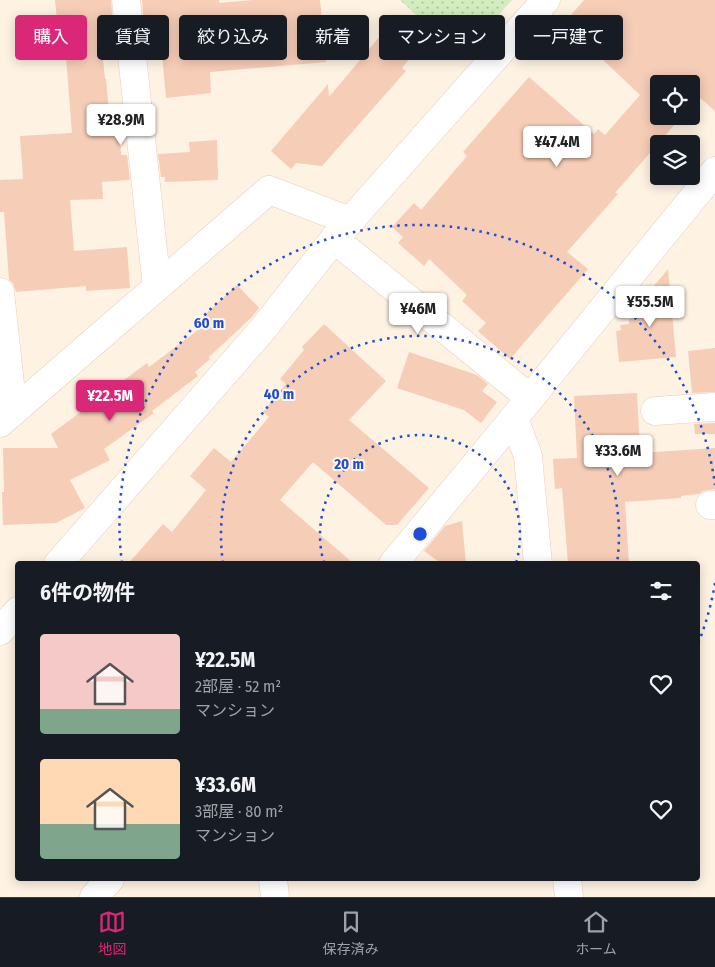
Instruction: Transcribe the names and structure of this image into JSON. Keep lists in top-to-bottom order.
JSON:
{
  "page": {
    "chip": [
      "購入",
      "賃貸",
      "絞り込み",
      "新着",
      "マンション",
      "一戸建て"
    ],
    "price": [
      "¥28.9M",
      "¥47.4M",
      "¥55.5M",
      "¥46M",
      "¥22.5M",
      "¥33.6M"
    ],
    "heading": "6件の物件",
    "list": [
      {
        "name": "¥22.5M",
        "note": "2部屋 · 52 m² · マンション"
      },
      {
        "name": "¥33.6M",
        "note": "3部屋 · 80 m² · マンション"
      }
    ],
    "tabs": ["地図", "保存済み", "ホーム"]
  },
  "rings": ["60 m", "40 m", "20 m"]
}
